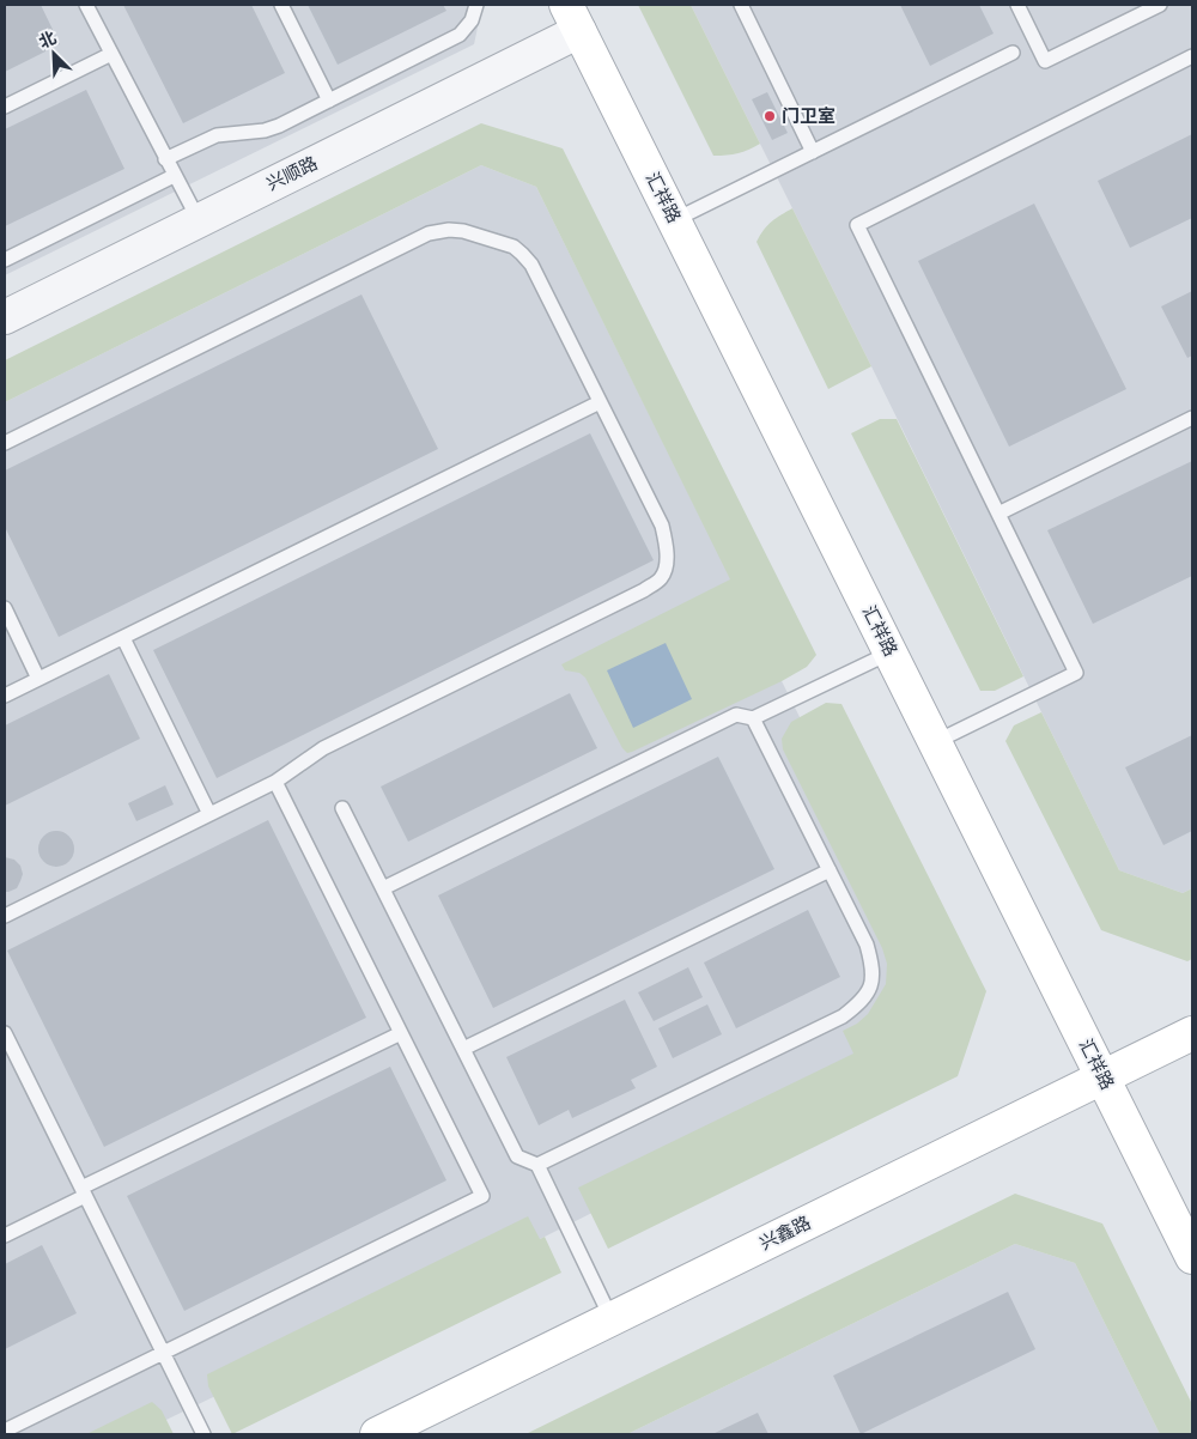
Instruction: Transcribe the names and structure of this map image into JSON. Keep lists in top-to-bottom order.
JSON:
{
  "streets": {
    "main road": ["汇祥路", "兴鑫路"],
    "street": ["兴顺路"]
  },
  "crossings": [
    ["兴顺路", "汇祥路"],
    ["汇祥路", "兴鑫路"]
  ],
  "places": ["门卫室"],
  "north": "top left"
}
